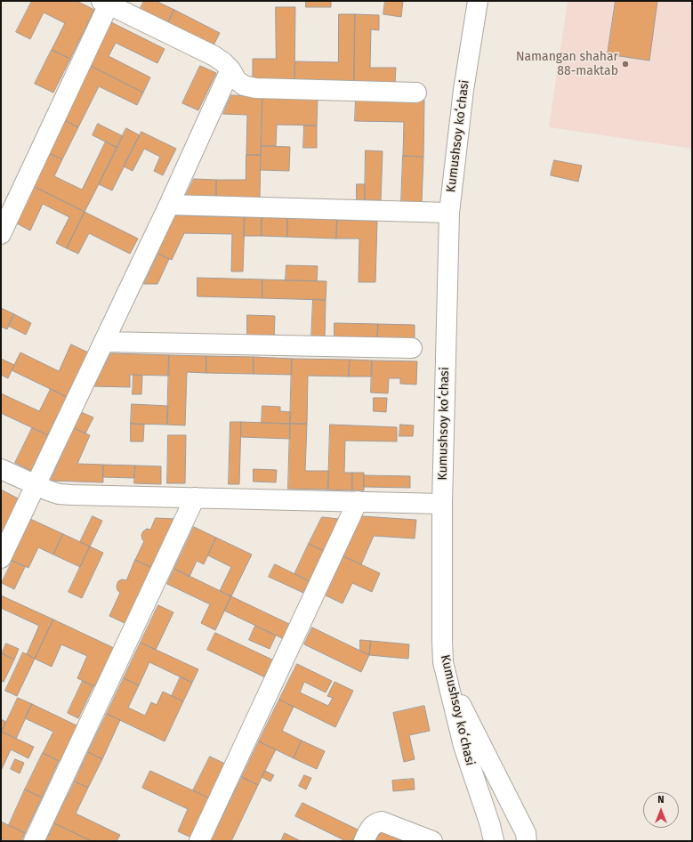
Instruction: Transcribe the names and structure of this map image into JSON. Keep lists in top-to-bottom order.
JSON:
{
  "streets": {
    "street": ["Kumushsoy koʻchasi"]
  },
  "places": ["Namangan shahar 88-maktab"],
  "north": "top"
}
